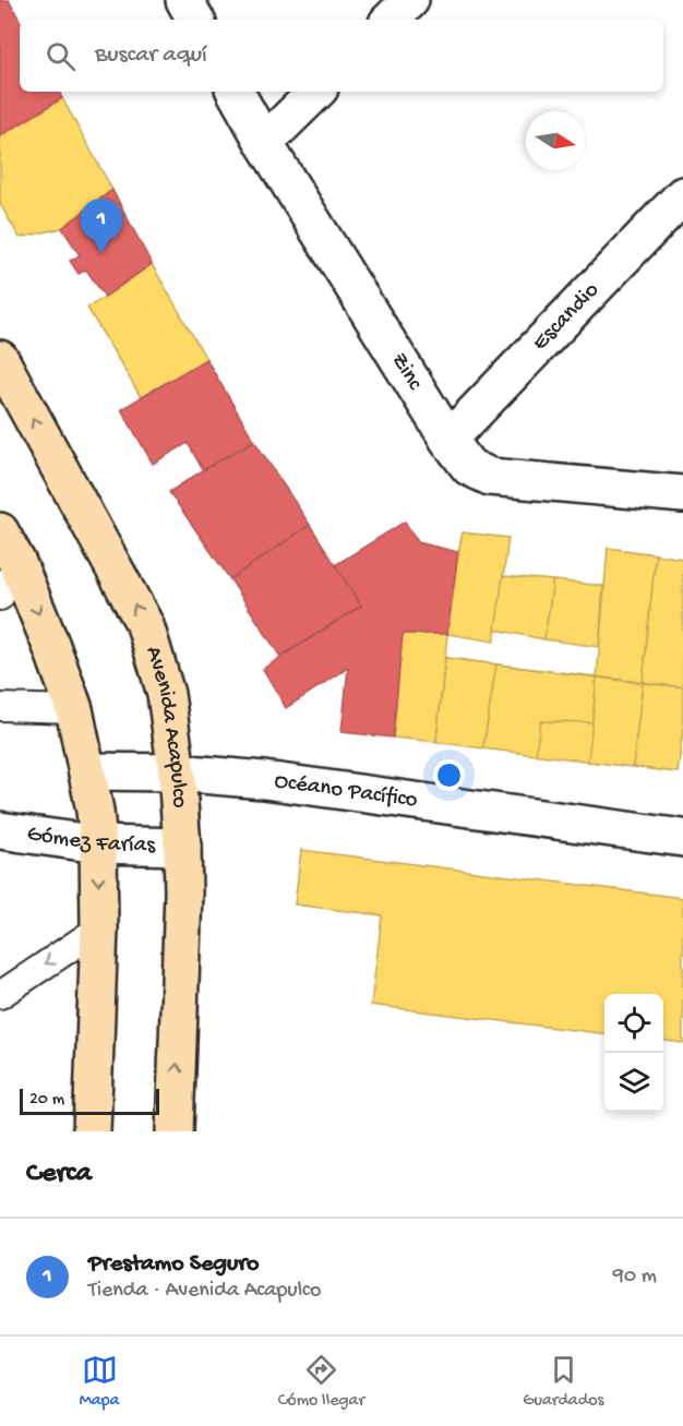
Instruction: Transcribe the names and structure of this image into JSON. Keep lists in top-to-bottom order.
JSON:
{
  "streets": {
    "main road": ["Avenida Acapulco"],
    "street": [
      "Escandio",
      "Zinc",
      "Océano Pacífico",
      "Gómez Farías"
    ]
  },
  "crossings": [
    ["Escandio", "Zinc"],
    ["Avenida Acapulco", "Océano Pacífico"],
    ["Avenida Acapulco", "Gómez Farías"]
  ],
  "scale_bar": "20 m",
  "north": "right",
  "page": {
    "search": "Buscar aquí",
    "pins": "1",
    "scale": "20 m",
    "heading": "Cerca",
    "list": [
      {
        "mark": "1",
        "name": "Prestamo Seguro",
        "note": "Tienda · Avenida Acapulco",
        "value": "90 m"
      }
    ],
    "nav": ["Mapa", "Cómo llegar", "Guardados"]
  }
}
